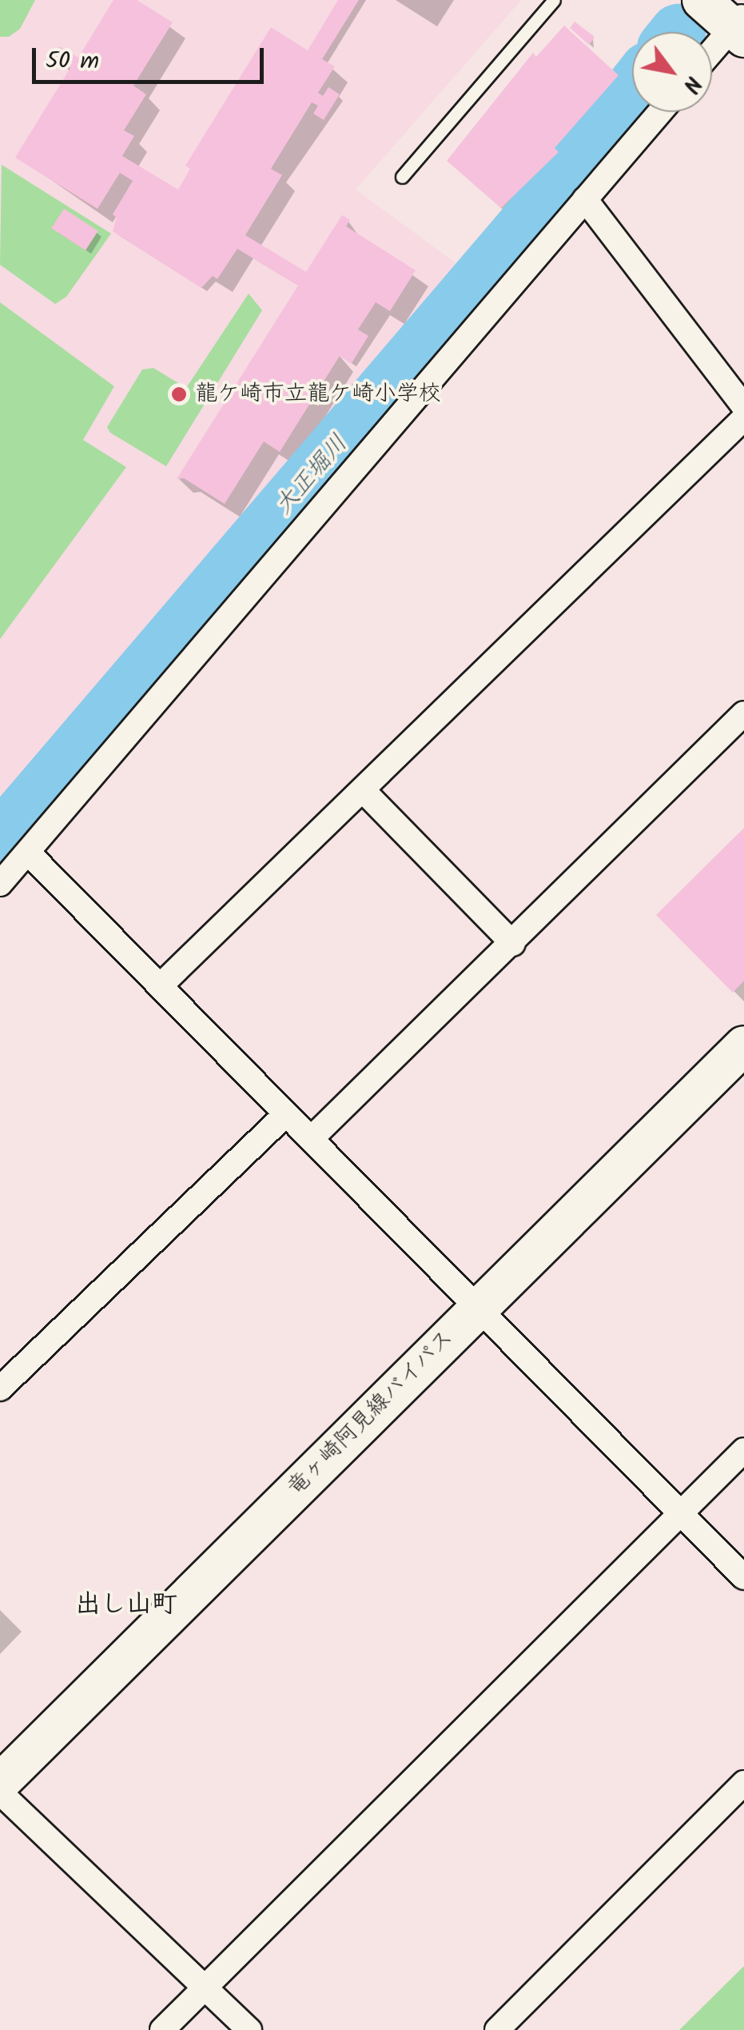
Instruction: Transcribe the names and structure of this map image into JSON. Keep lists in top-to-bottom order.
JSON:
{
  "streets": {
    "main road": ["竜ヶ崎阿見線バイパス"]
  },
  "districts": ["出し山町"],
  "water": ["大正堀川"],
  "places": ["龍ケ崎市立龍ケ崎小学校"],
  "scale_bar": "50 m",
  "north": "bottom right"
}
